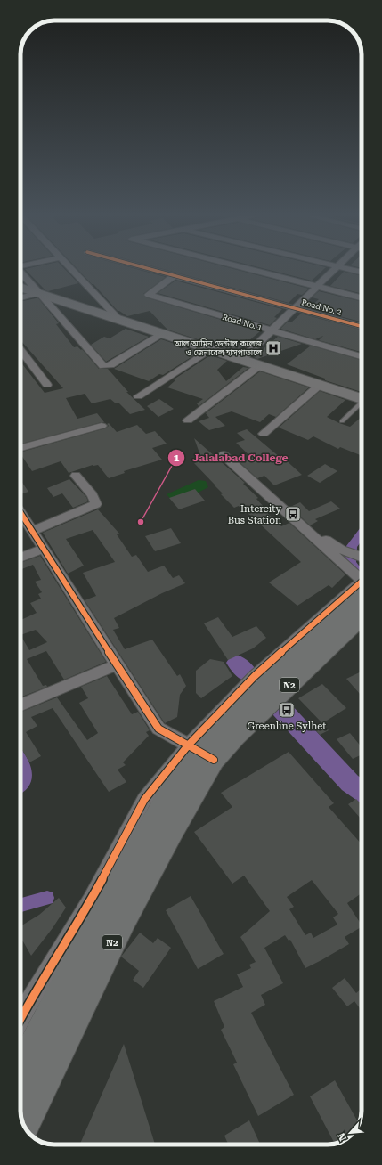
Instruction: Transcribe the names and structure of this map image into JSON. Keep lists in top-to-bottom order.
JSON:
{
  "streets": {
    "highway": ["N2"],
    "street": ["Road No. 2", "Road No. 1"]
  },
  "crossings": [
    ["Road No. 2", "Road No. 1"]
  ],
  "places": {
    "hospital": ["আল আমিন ডেন্টাল কলেজ ও জেনারেল হাসপাতালে"],
    "bus stop": ["Intercity Bus Station", "Greenline Sylhet"],
    "other": ["Jalalabad College"]
  },
  "north": "bottom left"
}
